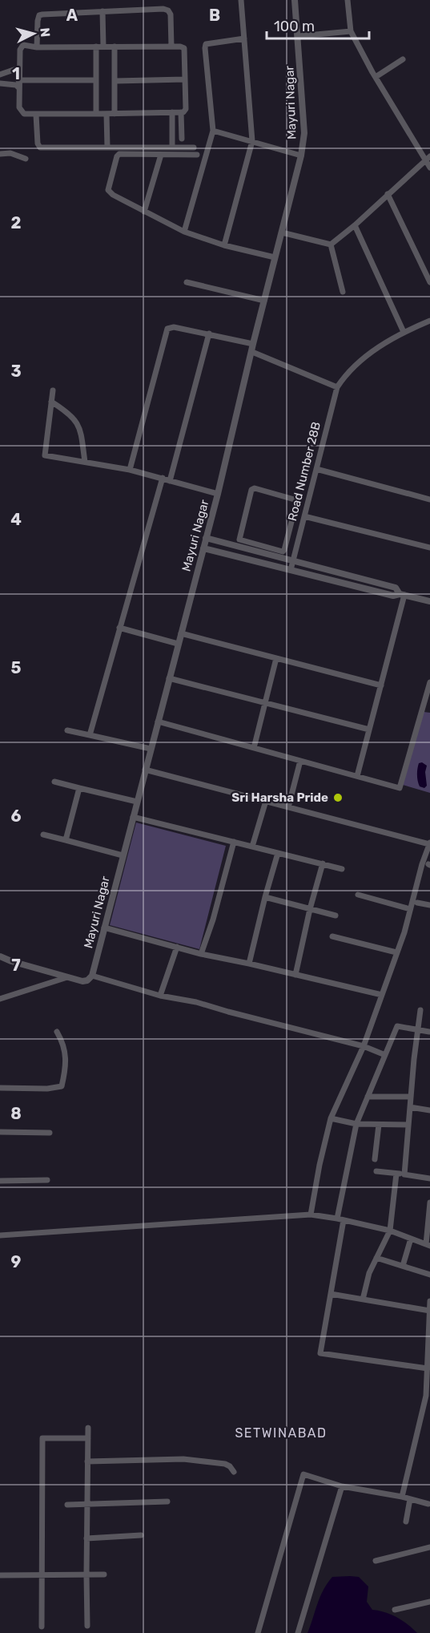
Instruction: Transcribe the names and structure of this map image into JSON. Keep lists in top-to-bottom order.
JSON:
{
  "streets": {
    "street": ["Mayuri Nagar", "Road Number 28B"]
  },
  "districts": ["SETWINABAD"],
  "places": ["Sri Harsha Pride"],
  "scale_bar": "100 m",
  "north": "right",
  "grid": {
    "columns": ["A", "B"],
    "rows": [
      "1",
      "2",
      "3",
      "4",
      "5",
      "6",
      "7",
      "8",
      "9"
    ]
  }
}
